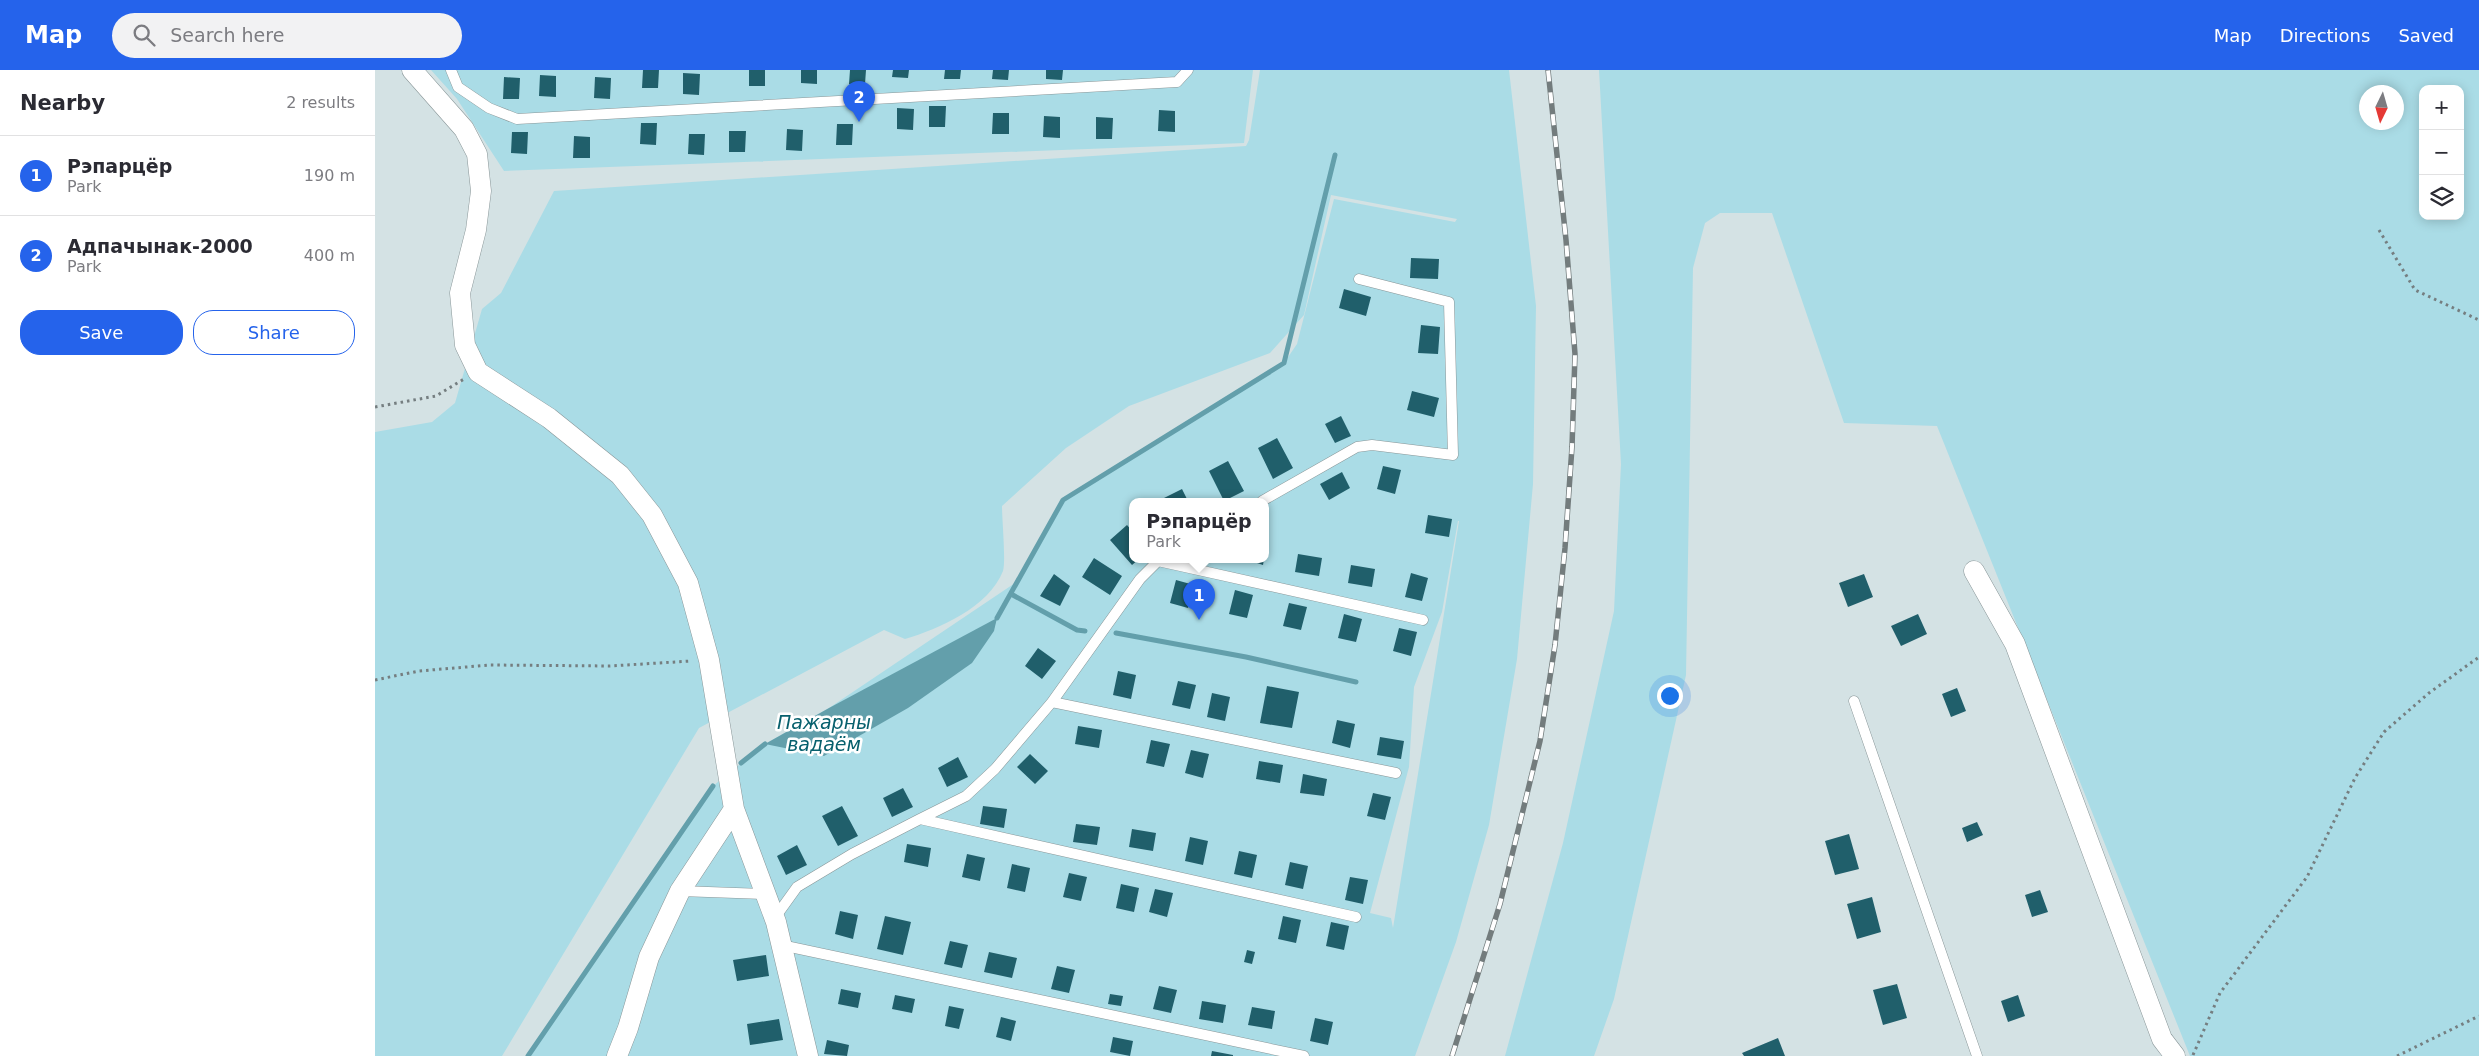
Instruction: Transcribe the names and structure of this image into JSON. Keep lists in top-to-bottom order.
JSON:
{
  "water": ["Пажарны вадаём"],
  "north": "bottom",
  "page": {
    "header": "Map",
    "search": "Search here",
    "nav": ["Map", "Directions", "Saved"],
    "heading": ["Nearby", "2 results"],
    "pins": ["2", "1"],
    "map_buttons": ["+", "−"],
    "list": [
      {
        "mark": "1",
        "name": "Рэпарцёр",
        "note": "Park",
        "value": "190 m"
      },
      {
        "mark": "2",
        "name": "Адпачынак-2000",
        "note": "Park",
        "value": "400 m"
      }
    ],
    "buttons": ["Save", "Share"],
    "popup": ["Рэпарцёр", "Park"]
  }
}
